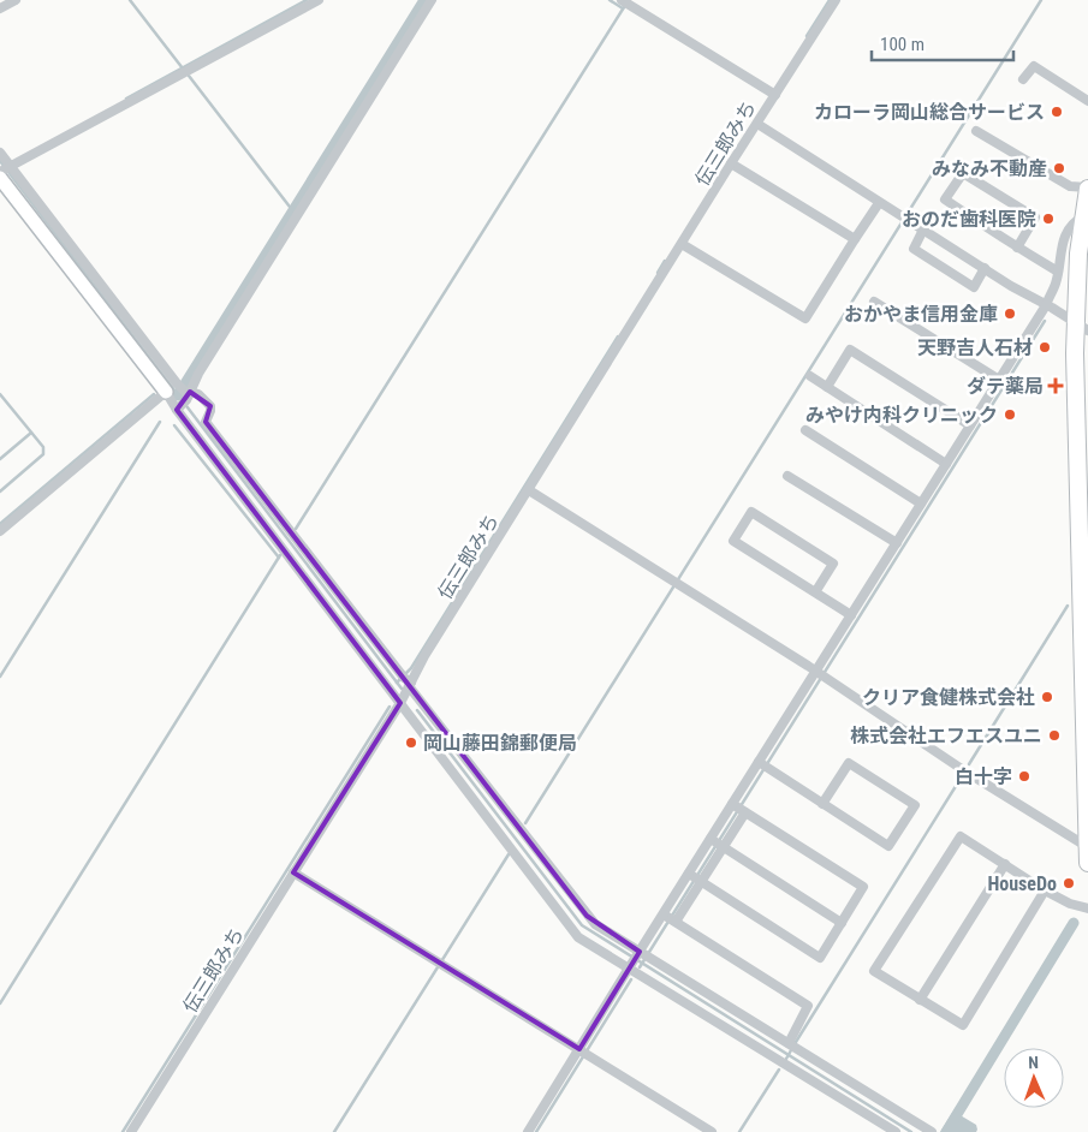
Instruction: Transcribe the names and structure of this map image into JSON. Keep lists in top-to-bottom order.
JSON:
{
  "streets": {
    "street": ["伝三郎みち"]
  },
  "places": {
    "other": [
      "カローラ岡山総合サービス",
      "みなみ不動産",
      "おのだ歯科医院",
      "おかやま信用金庫",
      "天野吉人石材",
      "みやけ内科クリニック",
      "クリア食健株式会社",
      "株式会社エフエスユニ",
      "岡山藤田錦郵便局",
      "白十字",
      "HouseDo"
    ],
    "health": ["ダテ薬局"]
  },
  "scale_bar": "100 m",
  "north": "top"
}
